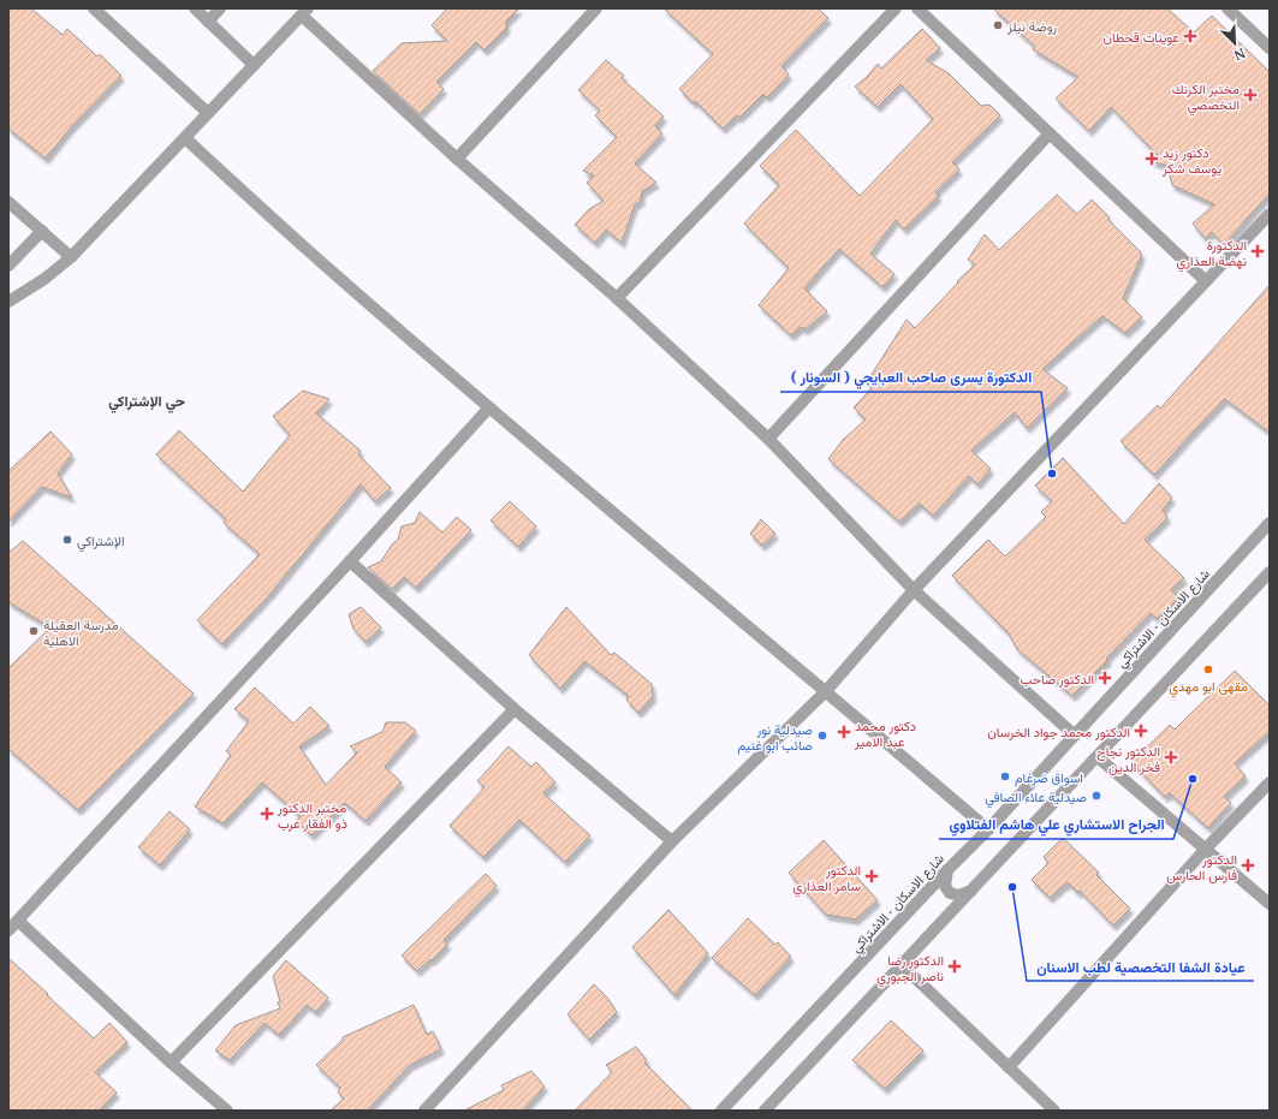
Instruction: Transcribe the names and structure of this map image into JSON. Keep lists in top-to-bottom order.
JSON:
{
  "streets": {
    "street": ["شارع الاسكان - الاشتراكي"]
  },
  "districts": ["حي الإشتراكي"],
  "places": {
    "other": [
      "روضة نيلز",
      "الدكتورة يسرى صاحب العبايجي ( السونار )",
      "الإشتراكي",
      "مدرسة العقيلة الاهلية",
      "مقهى ابو مهدي",
      "صيدلية نور صائب ابو غنيم",
      "اسواق ضرغام",
      "الجراح الاستشاري علي هاشم الفتلاوي",
      "صيدلية علاء الصافي",
      "عيادة الشفا التخصصية لطب الاسنان"
    ],
    "health": [
      "عوينات قحطان",
      "مختبر الكرنك التخصصي",
      "دكتور زيد يوسف شكر",
      "الدكتورة نهضة العذاري",
      "الدكتور صاحب",
      "الدكتور محمد جواد الخرسان",
      "دكتور محمد عبد الامير",
      "الدكتور نجاح فخر الدين",
      "مختبر الدكتور ذو الفقار عرب",
      "الدكتور فارس الحارس",
      "الدكتور سامر العذاري",
      "الدكتور رضا ناصر الجبوري"
    ]
  },
  "north": "bottom right"
}
